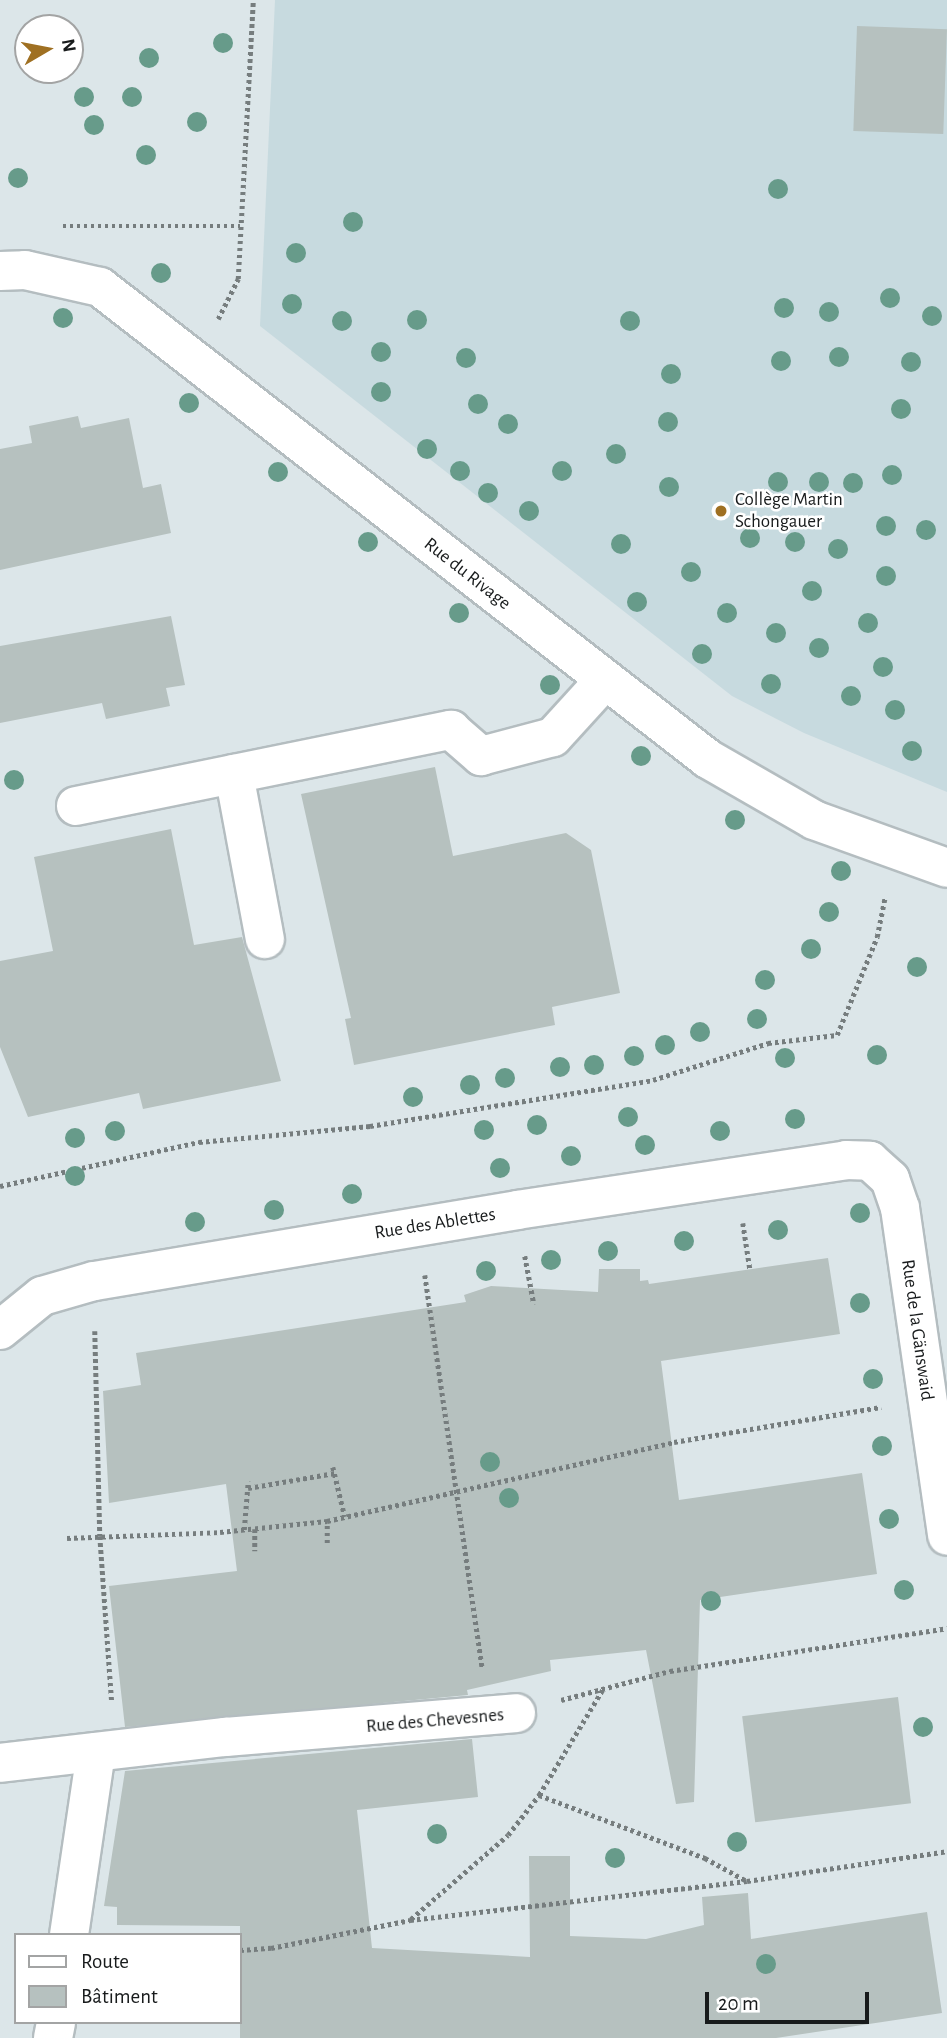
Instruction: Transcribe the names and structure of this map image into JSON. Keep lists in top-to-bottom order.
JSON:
{
  "streets": {
    "street": [
      "Rue du Rivage",
      "Rue des Ablettes",
      "Rue de la Gänswaid",
      "Rue des Chevesnes"
    ]
  },
  "crossings": [
    ["Rue des Ablettes", "Rue de la Gänswaid"]
  ],
  "places": ["Collège Martin Schongauer"],
  "legend": ["Route", "Bâtiment"],
  "scale_bar": "20 m",
  "north": "right"
}
